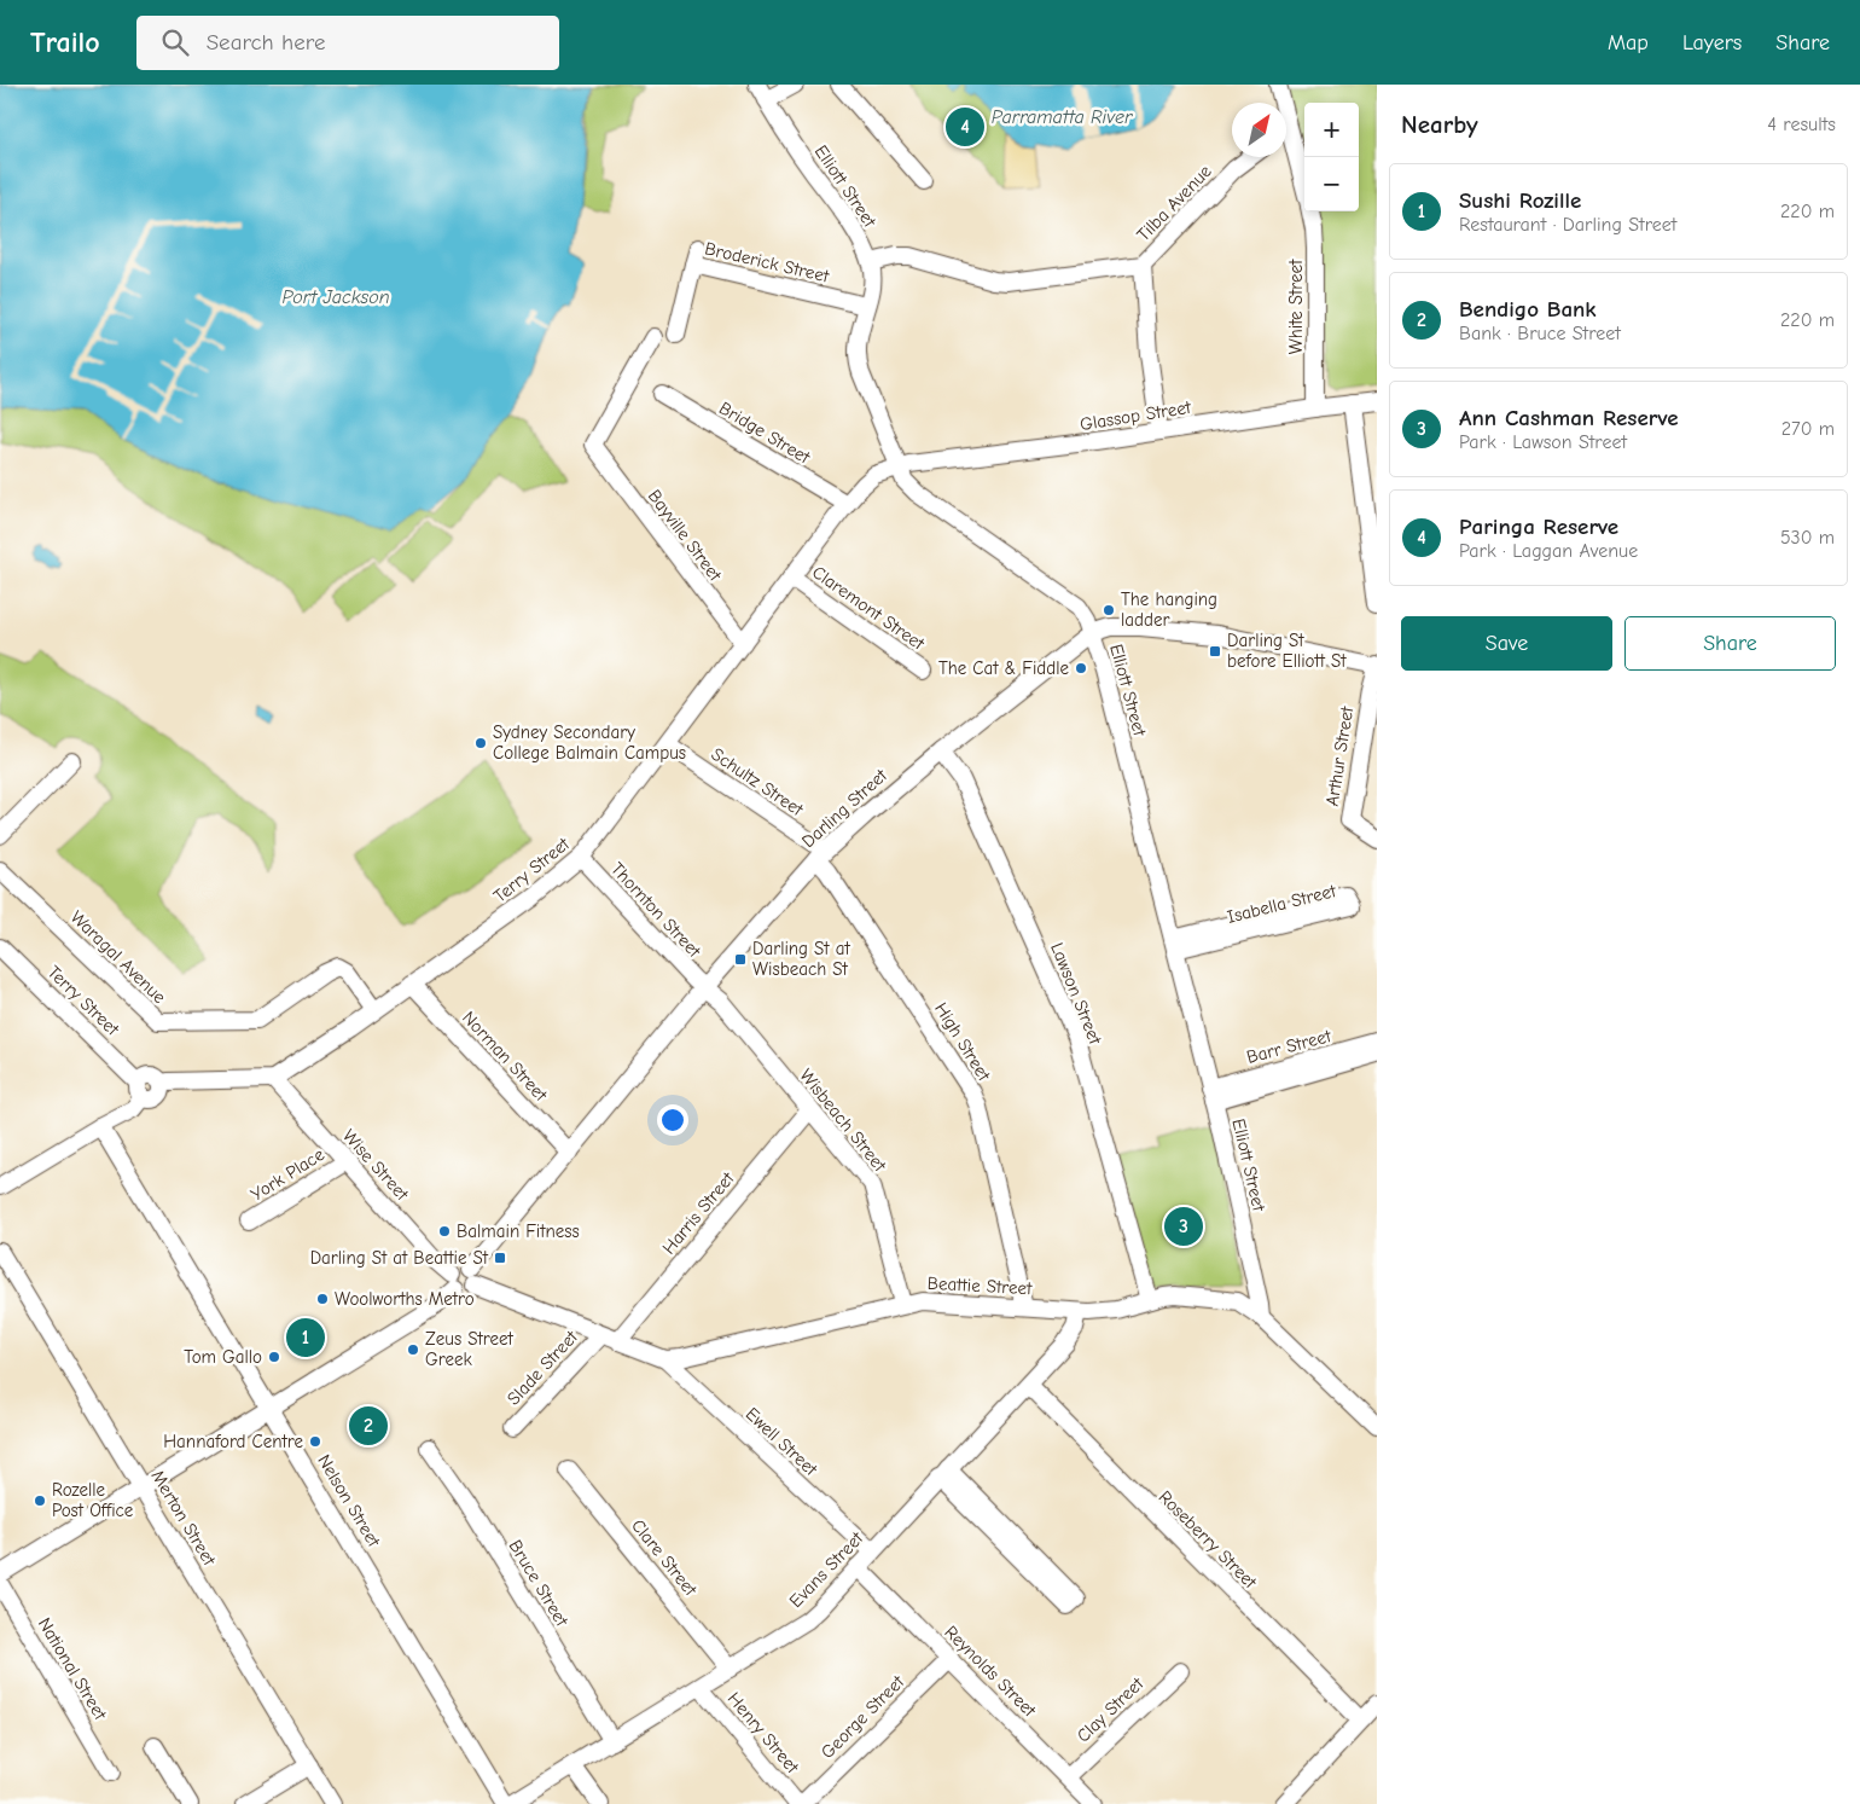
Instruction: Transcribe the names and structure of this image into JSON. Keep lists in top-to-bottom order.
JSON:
{
  "streets": {
    "street": [
      "Elliott Street",
      "Tilba Avenue",
      "Broderick Street",
      "White Street",
      "Glassop Street",
      "Bridge Street",
      "Bayville Street",
      "Claremont Street",
      "Arthur Street",
      "Schultz Street",
      "Darling Street",
      "Terry Street",
      "Isabella Street",
      "Thornton Street",
      "Waragal Avenue",
      "Lawson Street",
      "High Street",
      "Barr Street",
      "Norman Street",
      "Wisbeach Street",
      "Wise Street",
      "York Place",
      "Harris Street",
      "Beattie Street",
      "Slade Street",
      "Ewell Street",
      "Nelson Street",
      "Merton Street",
      "Roseberry Street",
      "Clare Street",
      "Evans Street",
      "Bruce Street",
      "National Street",
      "Reynolds Street",
      "Clay Street",
      "George Street",
      "Henry Street"
    ]
  },
  "crossings": [
    ["Elliott Street", "Broderick Street"],
    ["Elliott Street", "Glassop Street"],
    ["Elliott Street", "Darling Street"],
    ["Elliott Street", "Terry Street"],
    ["Elliott Street", "Isabella Street"],
    ["Elliott Street", "Barr Street"],
    ["Elliott Street", "Beattie Street"],
    ["White Street", "Glassop Street"],
    ["Glassop Street", "Terry Street"],
    ["Bridge Street", "Terry Street"],
    ["Bayville Street", "Terry Street"],
    ["Claremont Street", "Terry Street"],
    ["Arthur Street", "Darling Street"],
    ["Schultz Street", "Darling Street"],
    ["Schultz Street", "Terry Street"],
    ["Schultz Street", "High Street"],
    ["Darling Street", "Thornton Street"],
    ["Darling Street", "Lawson Street"],
    ["Darling Street", "High Street"],
    ["Darling Street", "Norman Street"],
    ["Darling Street", "Wisbeach Street"],
    ["Darling Street", "Beattie Street"],
    ["Terry Street", "Thornton Street"],
    ["Terry Street", "Waragal Avenue"],
    ["Terry Street", "Norman Street"],
    ["Terry Street", "Wise Street"],
    ["Thornton Street", "Wisbeach Street"],
    ["Lawson Street", "Beattie Street"],
    ["High Street", "Beattie Street"],
    ["Wisbeach Street", "Harris Street"],
    ["Wisbeach Street", "Beattie Street"],
    ["Wise Street", "York Place"],
    ["Harris Street", "Beattie Street"],
    ["Beattie Street", "Slade Street"],
    ["Beattie Street", "Ewell Street"],
    ["Beattie Street", "Evans Street"],
    ["Ewell Street", "Evans Street"],
    ["Nelson Street", "Evans Street"],
    ["Roseberry Street", "Evans Street"],
    ["Clare Street", "Evans Street"],
    ["Evans Street", "Bruce Street"],
    ["Evans Street", "Reynolds Street"],
    ["Evans Street", "Henry Street"],
    ["Reynolds Street", "Clay Street"],
    ["Reynolds Street", "George Street"],
    ["George Street", "Henry Street"]
  ],
  "water": ["Parramatta River", "Port Jackson"],
  "places": {
    "other": [
      "The hanging ladder",
      "The Cat & Fiddle",
      "Sydney Secondary College Balmain Campus",
      "Balmain Fitness",
      "Woolworths Metro",
      "Zeus Street Greek",
      "Tom Gallo",
      "Hannaford Centre",
      "Rozelle Post Office"
    ],
    "transit": ["Darling St before Elliott St", "Darling St at Wisbeach St", "Darling St at Beattie St"]
  },
  "north": "top right",
  "page": {
    "header": "Trailo",
    "search": "Search here",
    "nav": ["Map", "Layers", "Share"],
    "heading": ["Nearby", "4 results"],
    "map_buttons": ["+", "−"],
    "pins": [
      "4",
      "3",
      "1",
      "2"
    ],
    "list": [
      {
        "mark": "1",
        "name": "Sushi Rozille",
        "note": "Restaurant · Darling Street",
        "value": "220 m"
      },
      {
        "mark": "2",
        "name": "Bendigo Bank",
        "note": "Bank · Bruce Street",
        "value": "220 m"
      },
      {
        "mark": "3",
        "name": "Ann Cashman Reserve",
        "note": "Park · Lawson Street",
        "value": "270 m"
      },
      {
        "mark": "4",
        "name": "Paringa Reserve",
        "note": "Park · Laggan Avenue",
        "value": "530 m"
      }
    ],
    "buttons": ["Save", "Share"]
  }
}
